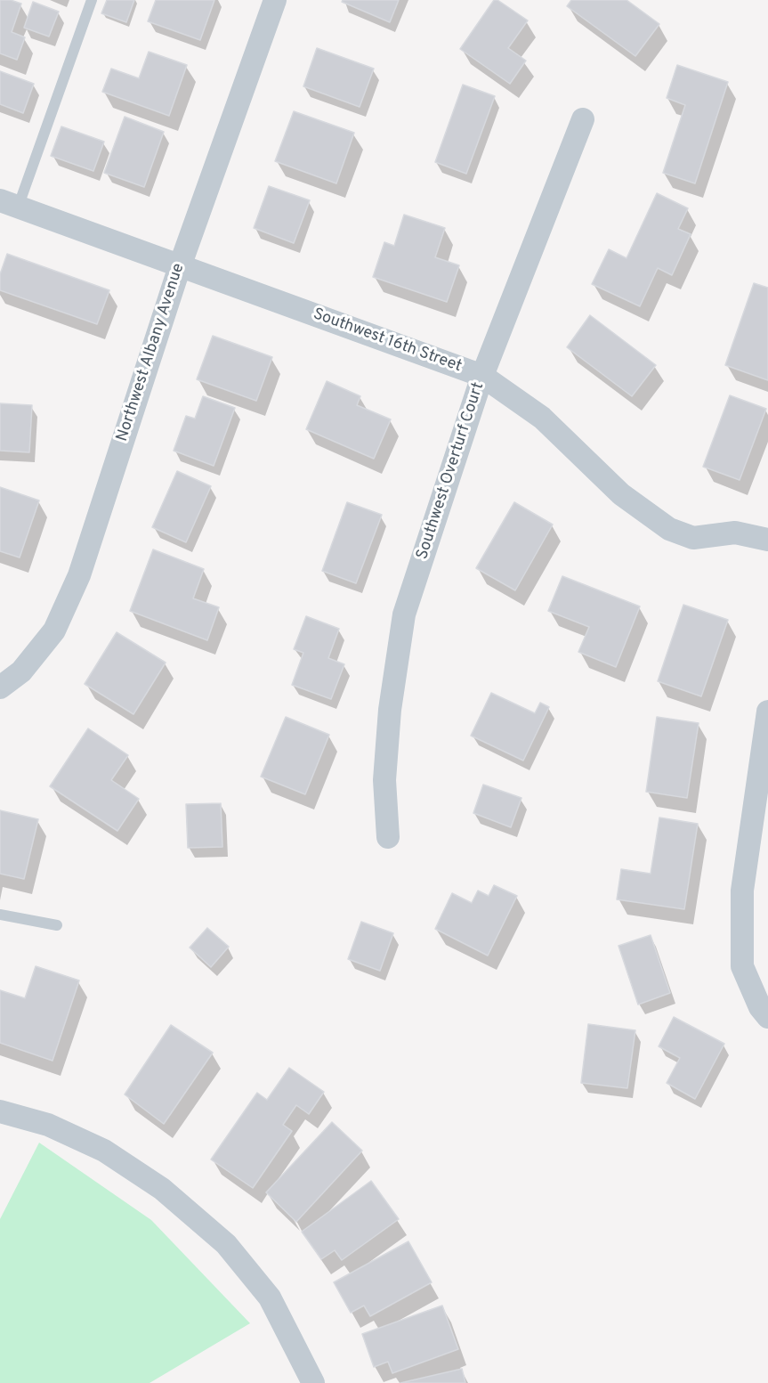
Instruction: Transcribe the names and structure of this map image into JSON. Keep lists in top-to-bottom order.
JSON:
{
  "streets": {
    "street": ["Southwest 16th Street", "Northwest Albany Avenue", "Southwest Overturf Court"]
  },
  "crossings": [
    ["Southwest 16th Street", "Northwest Albany Avenue"],
    ["Southwest 16th Street", "Southwest Overturf Court"]
  ]
}
